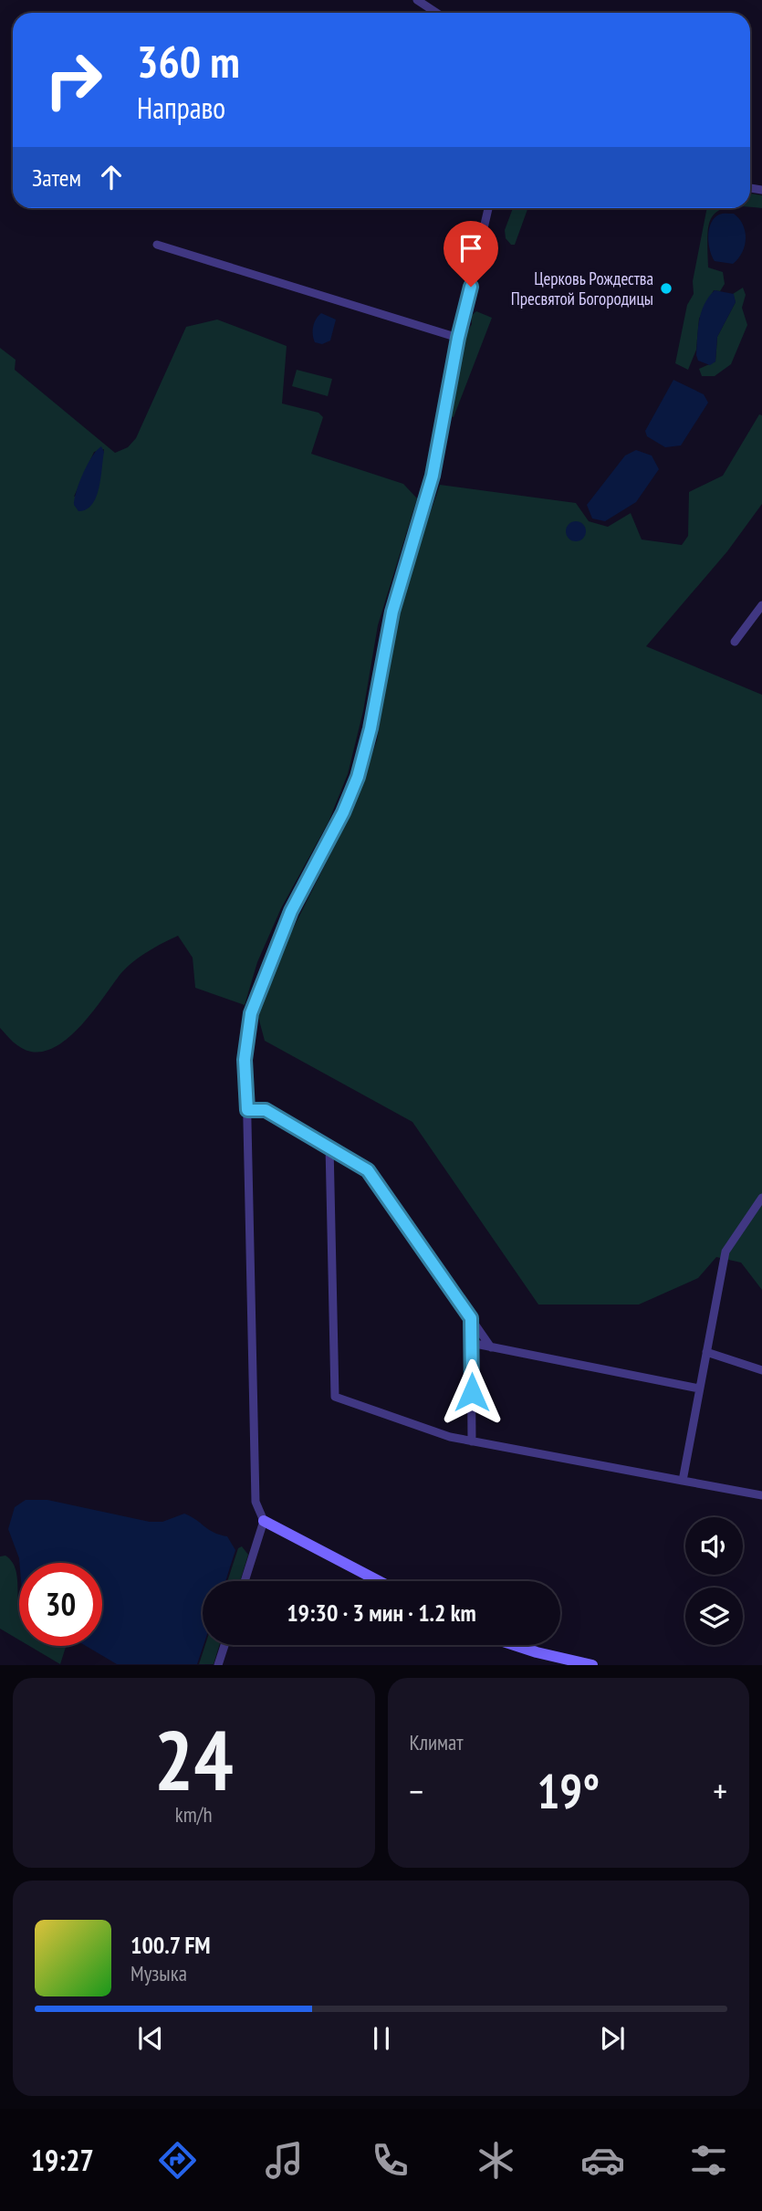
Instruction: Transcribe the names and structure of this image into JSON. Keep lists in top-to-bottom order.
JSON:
{
  "places": ["Церковь Рождества Пресвятой Богородицы"],
  "page": {
    "turn": ["360 m", "Направо"],
    "then": "Затем",
    "limit": "30",
    "trip": "19:30 · 3 мин · 1.2 km",
    "tile": [
      ["24", "km/h"],
      "Климат"
    ],
    "heat": ["−", "19°", "+"],
    "song": ["100.7 FM", "Музыка"],
    "tabs": "19:27"
  }
}
